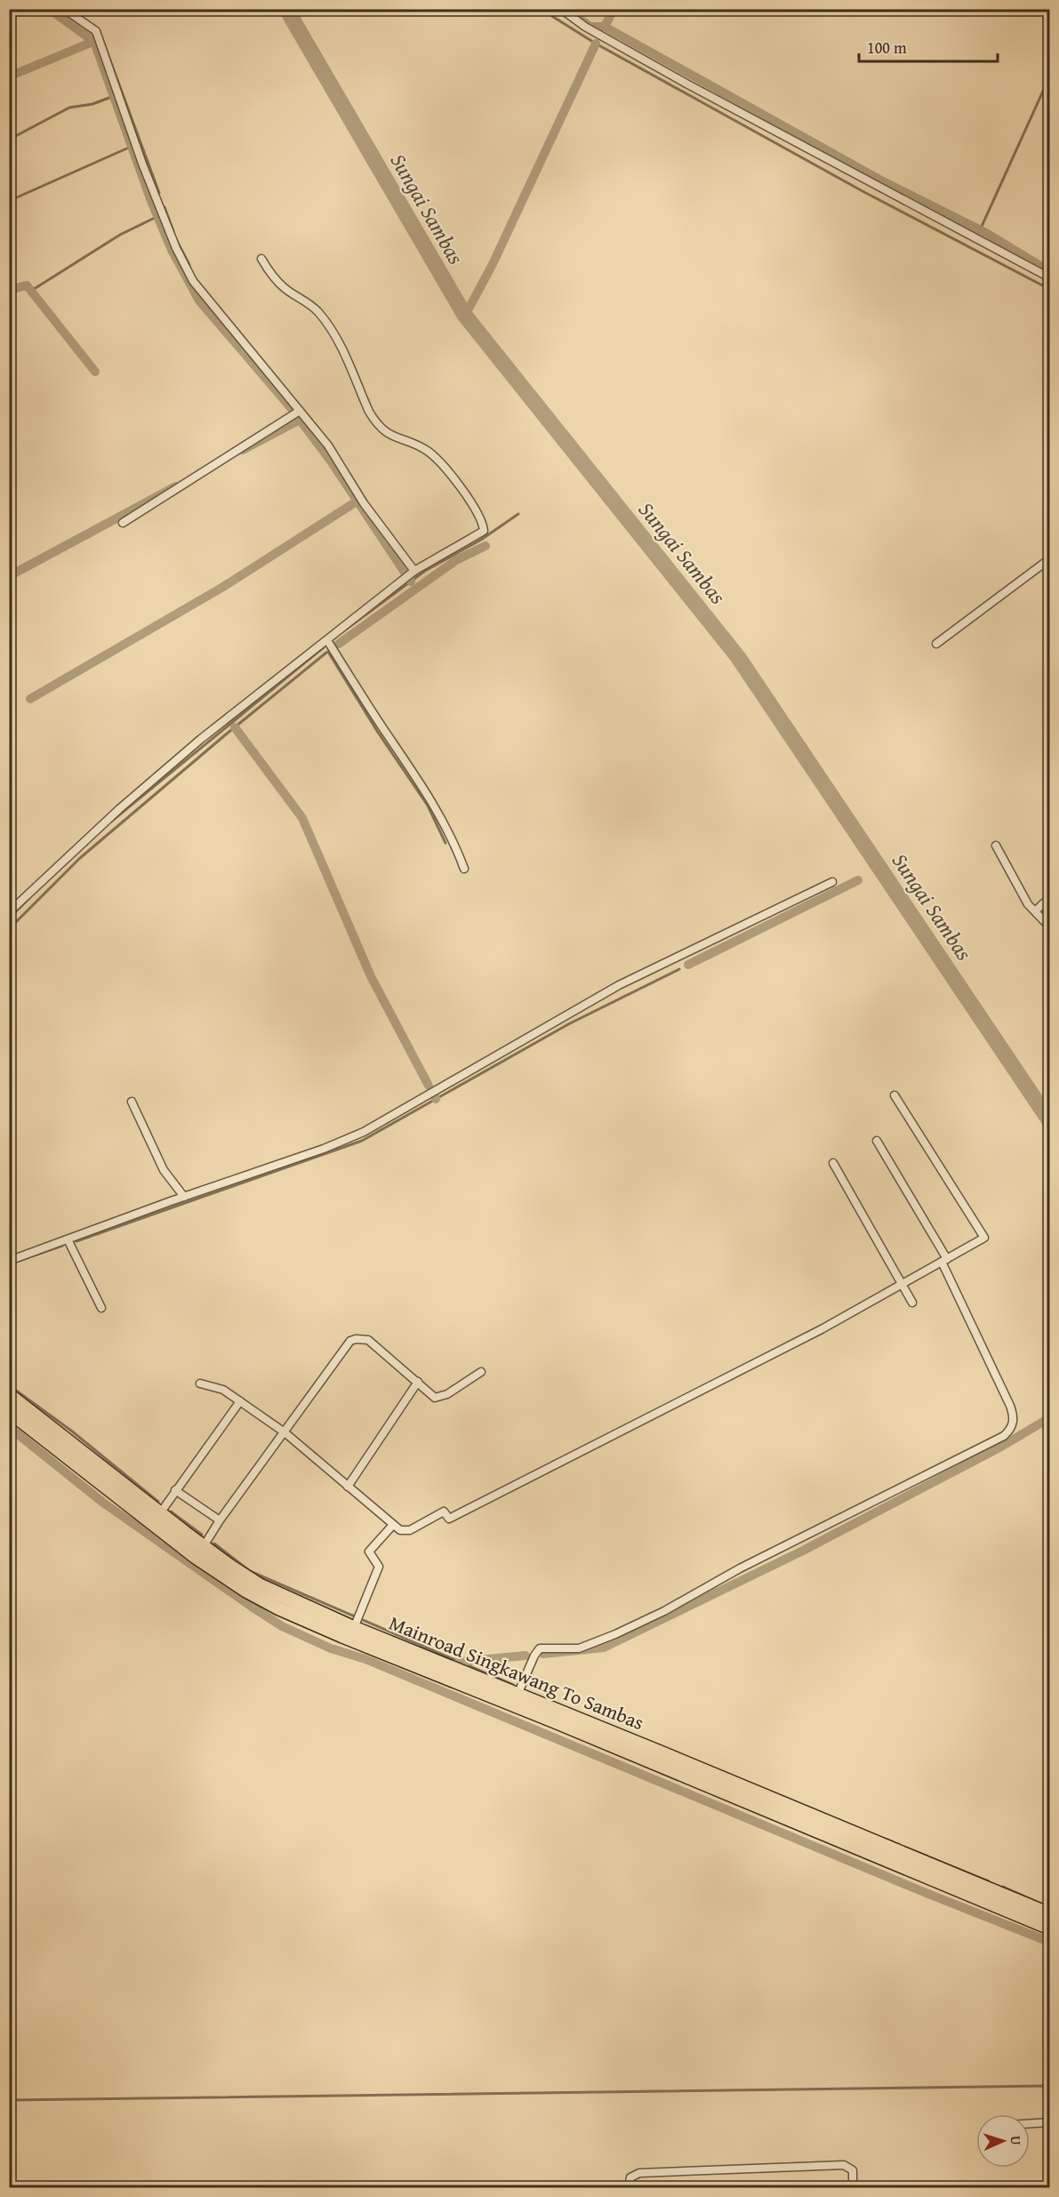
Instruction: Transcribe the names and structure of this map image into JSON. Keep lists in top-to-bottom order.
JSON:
{
  "streets": {
    "highway": ["Mainroad Singkawang To Sambas"]
  },
  "water": ["Sungai Sambas"],
  "scale_bar": "100 m",
  "north": "right"
}
